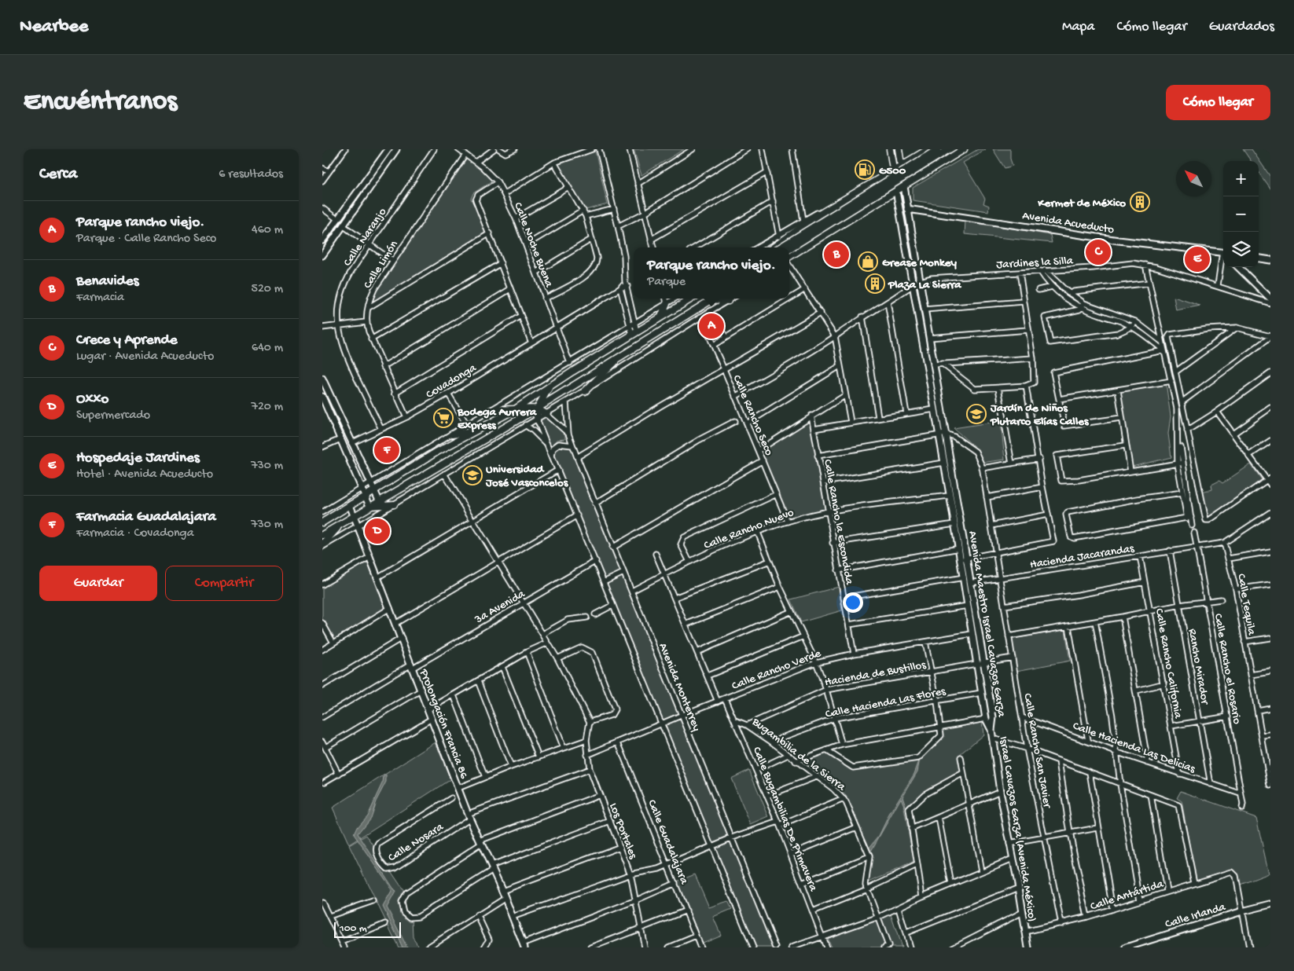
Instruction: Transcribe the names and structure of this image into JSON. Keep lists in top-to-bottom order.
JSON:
{
  "streets": {
    "main road": ["Avenida Maestro Israel Cavazos Garza"],
    "street": [
      "Avenida Acueducto",
      "Calle Naranjo",
      "Calle Noche Buena",
      "Jardines la Silla",
      "Calle Limón",
      "Covadonga",
      "Calle Rancho Seco",
      "Calle Rancho la Escondida",
      "Calle Rancho Nuevo",
      "Hacienda Jacarandas",
      "Calle Tequila",
      "3a Avenida",
      "Calle Rancho California",
      "Rancho Mirador",
      "Calle Rancho Verde",
      "Calle Rancho el Rosario",
      "Hacienda de Bustillos",
      "Avenida Monterrey",
      "Calle Hacienda Las Flores",
      "Prolongación Francia 86",
      "Calle Hacienda Las Delicias",
      "Calle Rancho San Javier",
      "Bugambilia de la Sierra",
      "Calle Bugambilias De Primavera",
      "Israel Cavazos Garza (Avenida México)",
      "Los Portales",
      "Calle Nosara",
      "Calle Guadalajara",
      "Calle Antártida",
      "Calle Irlanda"
    ]
  },
  "crossings": [
    ["Avenida Acueducto", "Avenida Maestro Israel Cavazos Garza"],
    ["Calle Naranjo", "Covadonga"],
    ["Calle Noche Buena", "Calle Limón"],
    ["Calle Noche Buena", "Covadonga"],
    ["Jardines la Silla", "Calle Rancho Seco"],
    ["Jardines la Silla", "Avenida Maestro Israel Cavazos Garza"],
    ["Calle Limón", "Covadonga"],
    ["Calle Rancho Seco", "Calle Rancho Nuevo"],
    ["Calle Rancho la Escondida", "Calle Rancho Nuevo"],
    ["Calle Rancho la Escondida", "Calle Rancho Verde"],
    ["Calle Rancho Nuevo", "Avenida Maestro Israel Cavazos Garza"],
    ["Calle Rancho Nuevo", "Avenida Monterrey"],
    ["Hacienda Jacarandas", "Calle Tequila"],
    ["Hacienda Jacarandas", "Avenida Maestro Israel Cavazos Garza"],
    ["Hacienda Jacarandas", "Calle Rancho California"],
    ["Hacienda Jacarandas", "Rancho Mirador"],
    ["Hacienda Jacarandas", "Calle Rancho el Rosario"],
    ["Hacienda Jacarandas", "Calle Rancho San Javier"],
    ["3a Avenida", "Prolongación Francia 86"],
    ["Avenida Maestro Israel Cavazos Garza", "Calle Rancho Verde"],
    ["Avenida Maestro Israel Cavazos Garza", "Hacienda de Bustillos"],
    ["Avenida Maestro Israel Cavazos Garza", "Calle Hacienda Las Flores"],
    ["Avenida Maestro Israel Cavazos Garza", "Calle Rancho San Javier"],
    ["Avenida Maestro Israel Cavazos Garza", "Israel Cavazos Garza (Avenida México)"],
    ["Calle Rancho California", "Calle Hacienda Las Delicias"],
    ["Rancho Mirador", "Calle Hacienda Las Delicias"],
    ["Calle Rancho Verde", "Avenida Monterrey"],
    ["Calle Rancho Verde", "Calle Bugambilias De Primavera"],
    ["Calle Rancho Verde", "Los Portales"],
    ["Calle Rancho Verde", "Calle Guadalajara"],
    ["Calle Rancho el Rosario", "Calle Hacienda Las Delicias"],
    ["Hacienda de Bustillos", "Calle Rancho San Javier"],
    ["Hacienda de Bustillos", "Bugambilia de la Sierra"],
    ["Calle Hacienda Las Flores", "Bugambilia de la Sierra"],
    ["Prolongación Francia 86", "Calle Nosara"],
    ["Calle Hacienda Las Delicias", "Calle Rancho San Javier"],
    ["Calle Rancho San Javier", "Calle Antártida"],
    ["Bugambilia de la Sierra", "Calle Bugambilias De Primavera"],
    ["Israel Cavazos Garza (Avenida México)", "Calle Antártida"],
    ["Calle Antártida", "Calle Irlanda"]
  ],
  "places": {
    "fuel station": ["G500"],
    "building": ["Kermet de México", "Plaza La Sierra"],
    "shop": ["Grease Monkey"],
    "school or university": ["Jardín de Niños Plutarco Elías Calles", "Universidad José Vasconcelos"],
    "supermarket": ["Bodega Aurrera Express"]
  },
  "scale_bar": "100 m",
  "north": "top left",
  "page": {
    "header": "Nearbee",
    "nav": ["Mapa", "Cómo llegar", "Guardados"],
    "buttons": [
      "Cómo llegar",
      ["Guardar", "Compartir"]
    ],
    "title": "Encuéntranos",
    "heading": ["Cerca", "6 resultados"],
    "map_buttons": ["+", "−"],
    "list": [
      {
        "mark": "A",
        "name": "Parque rancho viejo.",
        "note": "Parque · Calle Rancho Seco",
        "value": "460 m"
      },
      {
        "mark": "B",
        "name": "Benavides",
        "note": "Farmacia",
        "value": "520 m"
      },
      {
        "mark": "C",
        "name": "Crece y Aprende",
        "note": "Lugar · Avenida Acueducto",
        "value": "640 m"
      },
      {
        "mark": "D",
        "name": "Oxxo",
        "note": "Supermercado",
        "value": "720 m"
      },
      {
        "mark": "E",
        "name": "Hospedaje Jardines",
        "note": "Hotel · Avenida Acueducto",
        "value": "730 m"
      },
      {
        "mark": "F",
        "name": "Farmacia Guadalajara",
        "note": "Farmacia · Covadonga",
        "value": "730 m"
      }
    ],
    "pins": [
      "C",
      "B",
      "E",
      "A",
      "F",
      "D"
    ],
    "popup": ["Parque rancho viejo.", "Parque"],
    "scale": "100 m"
  }
}
